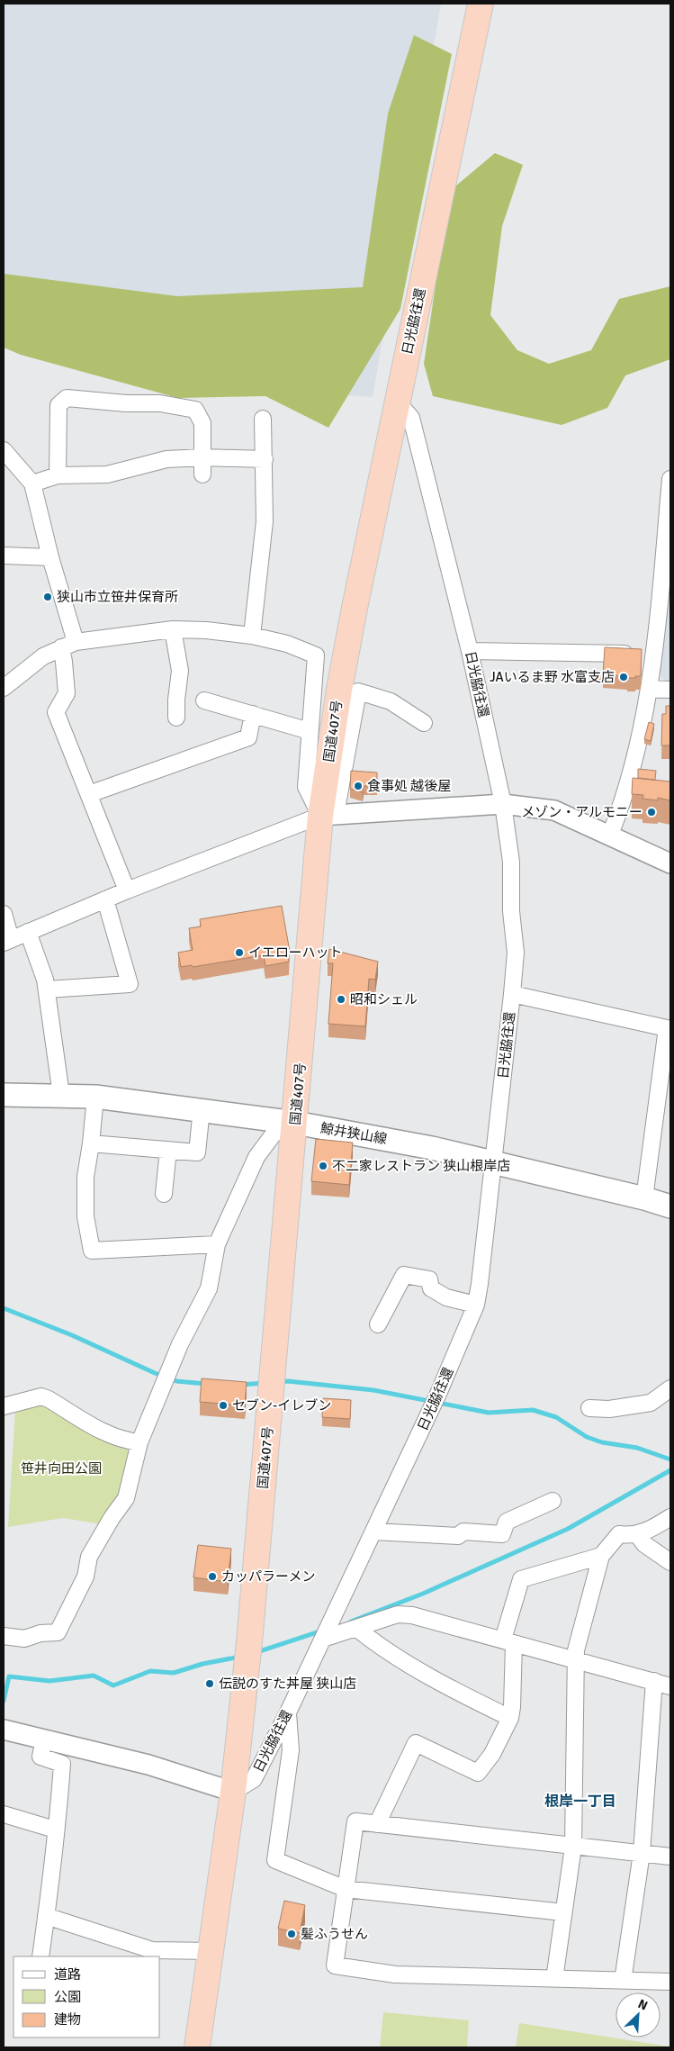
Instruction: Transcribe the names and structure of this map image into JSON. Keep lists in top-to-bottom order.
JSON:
{
  "streets": {
    "highway": ["日光脇往還", "国道407号"],
    "main road": ["鯨井狭山線"]
  },
  "crossings": [
    ["日光脇往還", "国道407号"],
    ["日光脇往還", "鯨井狭山線"],
    ["国道407号", "鯨井狭山線"]
  ],
  "districts": ["根岸一丁目"],
  "parks": ["笹井向田公園"],
  "places": [
    "狭山市立笹井保育所",
    "JAいるま野 水富支店",
    "食事処 越後屋",
    "メゾン・アルモニー",
    "イエローハット",
    "昭和シェル",
    "不二家レストラン 狭山根岸店",
    "セブン-イレブン",
    "カッパラーメン",
    "伝説のすた丼屋 狭山店",
    "髪ふうせん"
  ],
  "legend": ["道路", "公園", "建物"],
  "north": "top right"
}
